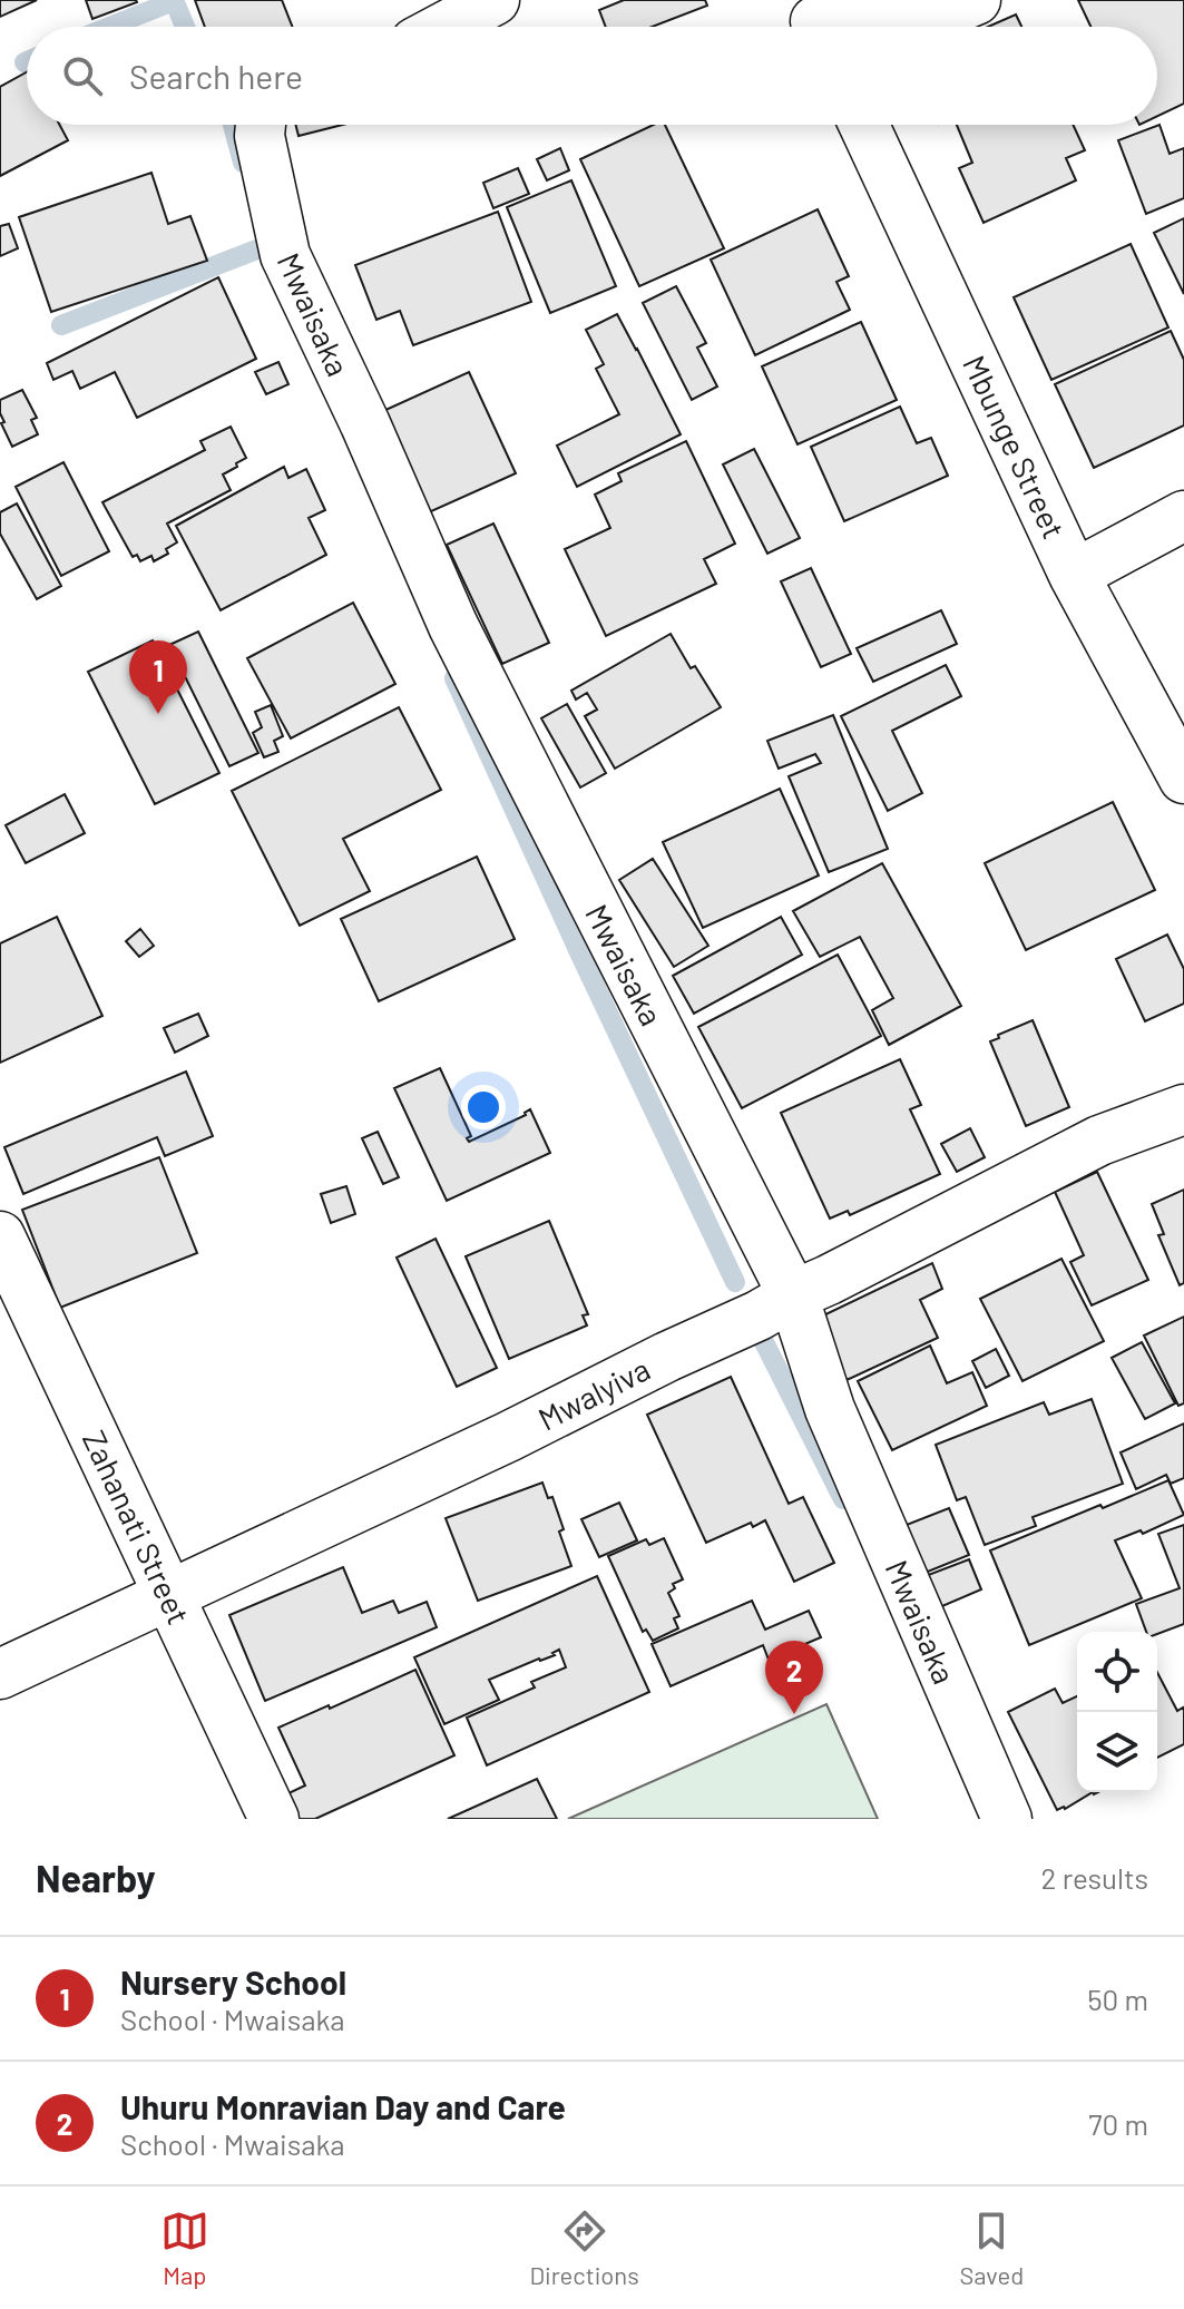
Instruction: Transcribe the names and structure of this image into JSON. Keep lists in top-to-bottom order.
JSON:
{
  "streets": {
    "street": [
      "Mwaisaka",
      "Mbunge Street",
      "Mwalyiva",
      "Zahanati Street"
    ]
  },
  "crossings": [
    ["Mwaisaka", "Mwalyiva"],
    ["Mwalyiva", "Zahanati Street"]
  ],
  "page": {
    "search": "Search here",
    "pins": ["1", "2"],
    "heading": ["Nearby", "2 results"],
    "list": [
      {
        "mark": "1",
        "name": "Nursery School",
        "note": "School · Mwaisaka",
        "value": "50 m"
      },
      {
        "mark": "2",
        "name": "Uhuru Monravian Day and Care",
        "note": "School · Mwaisaka",
        "value": "70 m"
      }
    ],
    "nav": ["Map", "Directions", "Saved"]
  }
}
